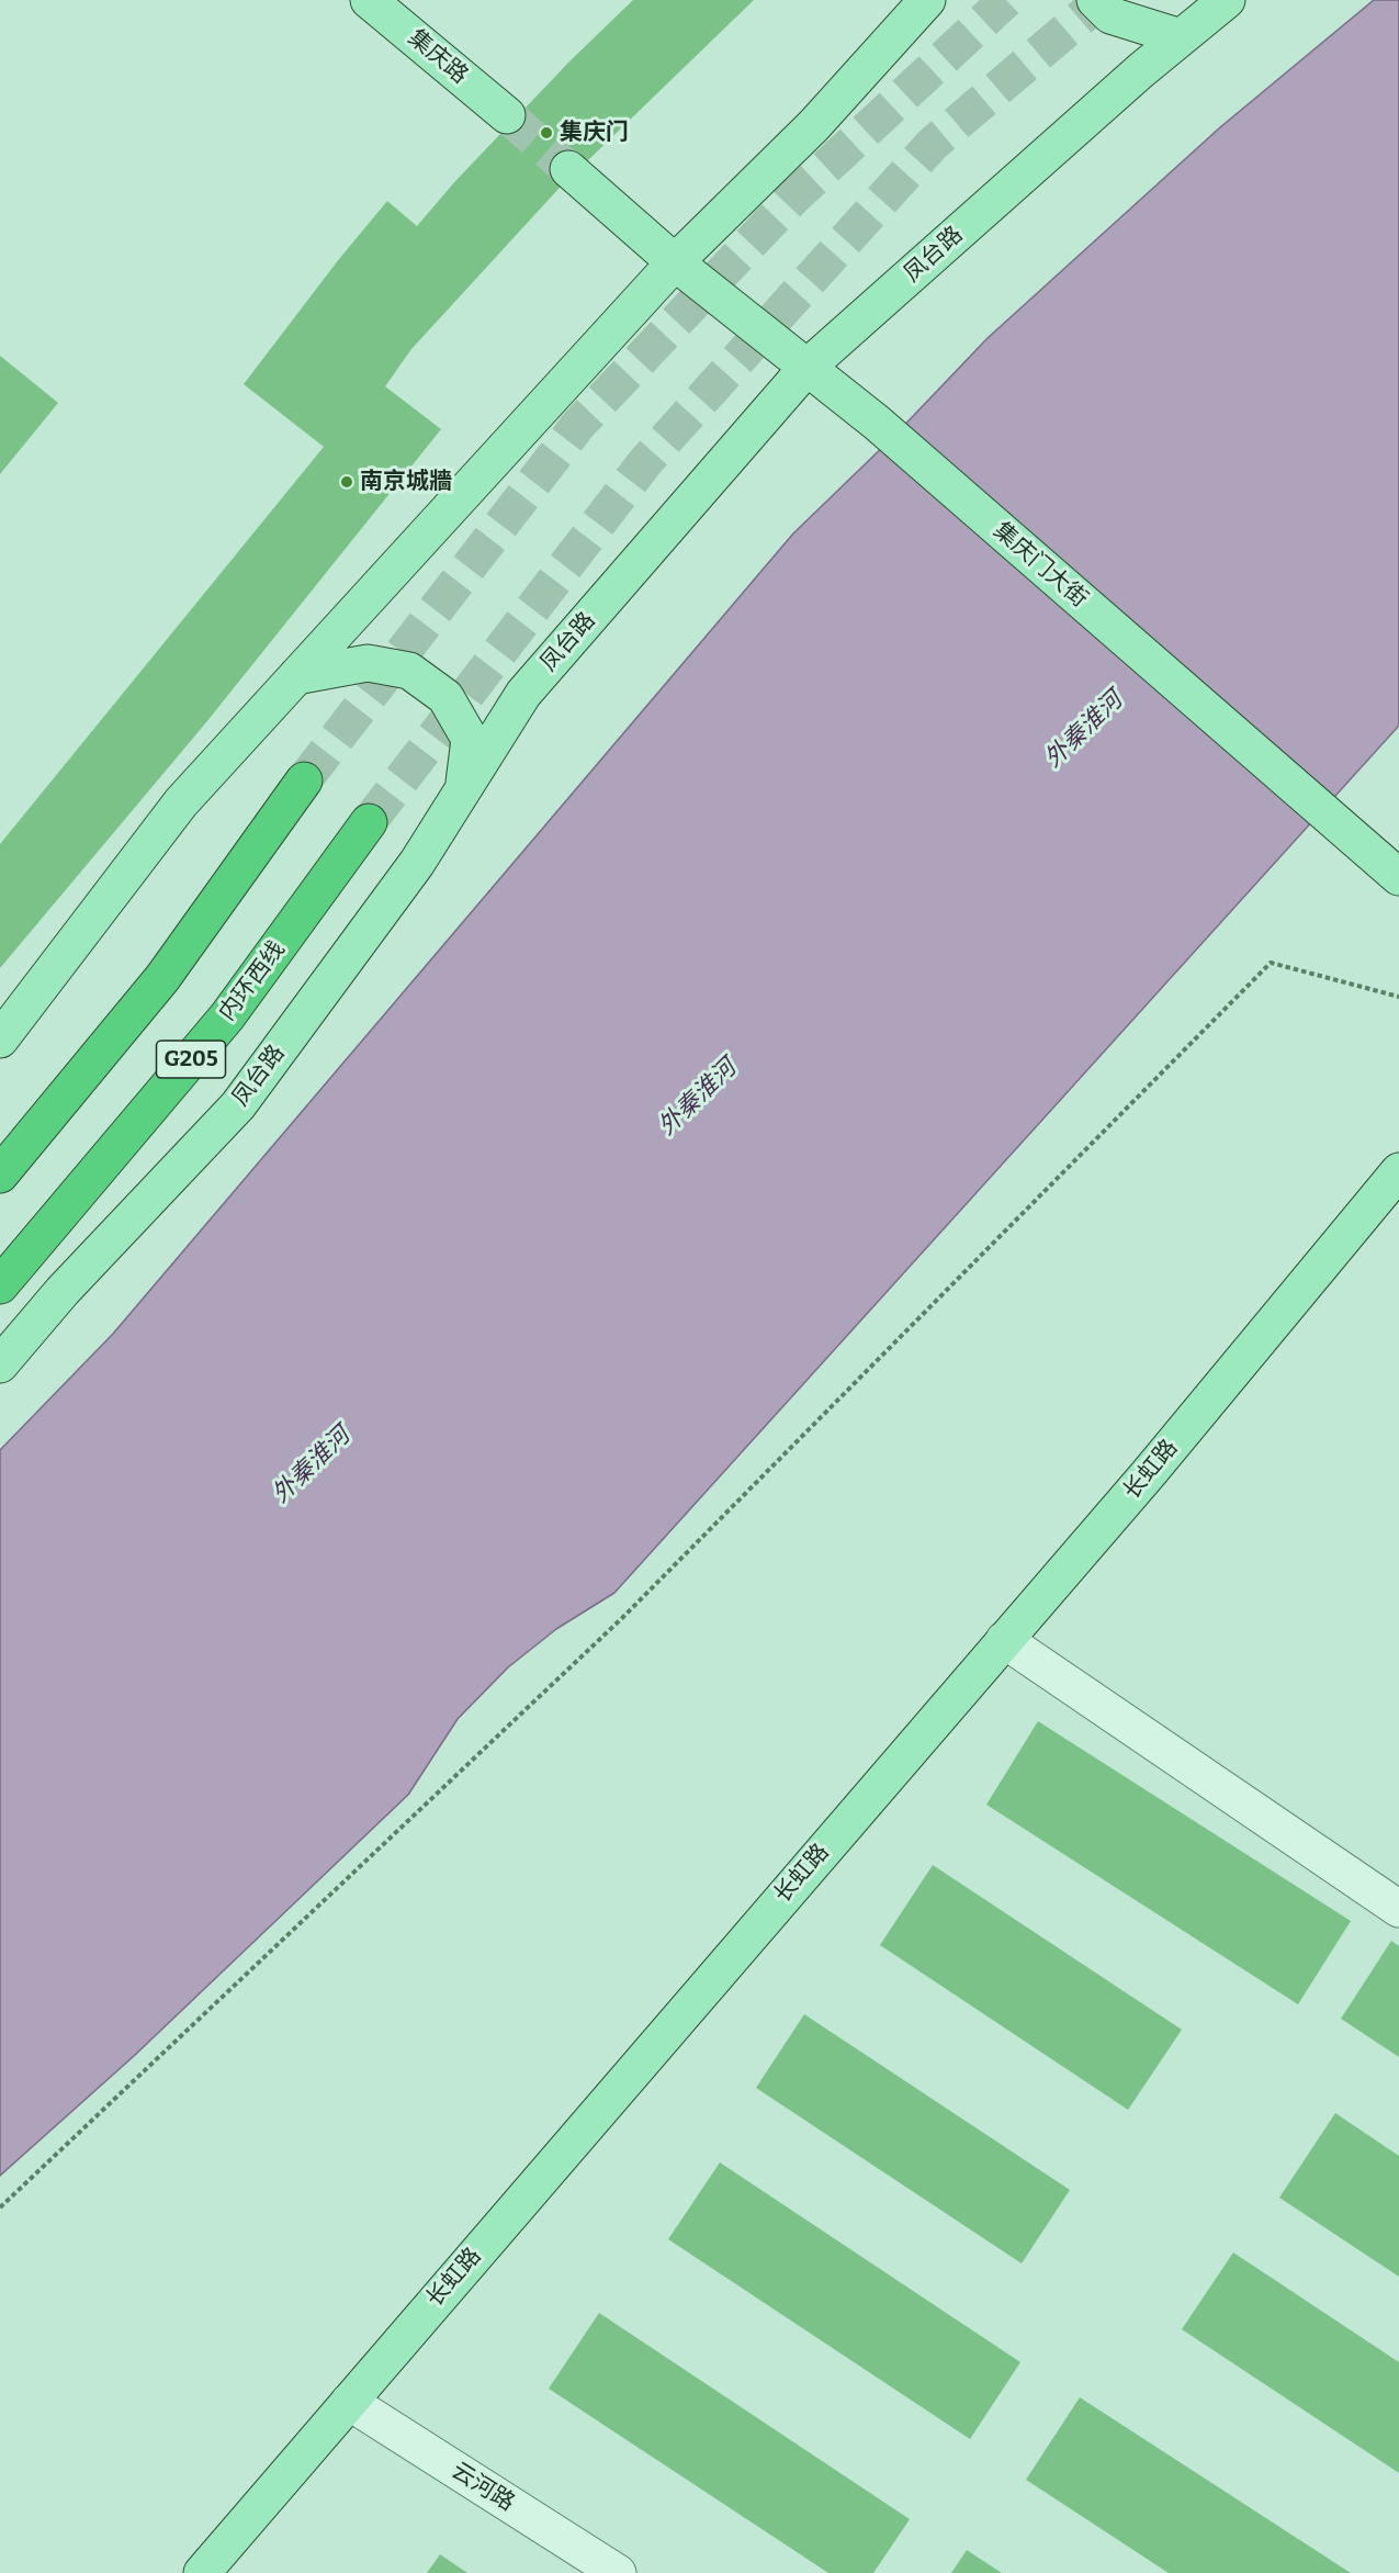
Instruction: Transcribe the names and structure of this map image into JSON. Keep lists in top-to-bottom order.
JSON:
{
  "streets": {
    "highway": ["内环西线", "G205"],
    "main road": [
      "集庆路",
      "凤台路",
      "集庆门大街",
      "长虹路"
    ],
    "street": ["云河路"]
  },
  "crossings": [
    ["凤台路", "集庆门大街"],
    ["长虹路", "云河路"]
  ],
  "water": ["外秦淮河"],
  "places": ["集庆门", "南京城牆"]
}
